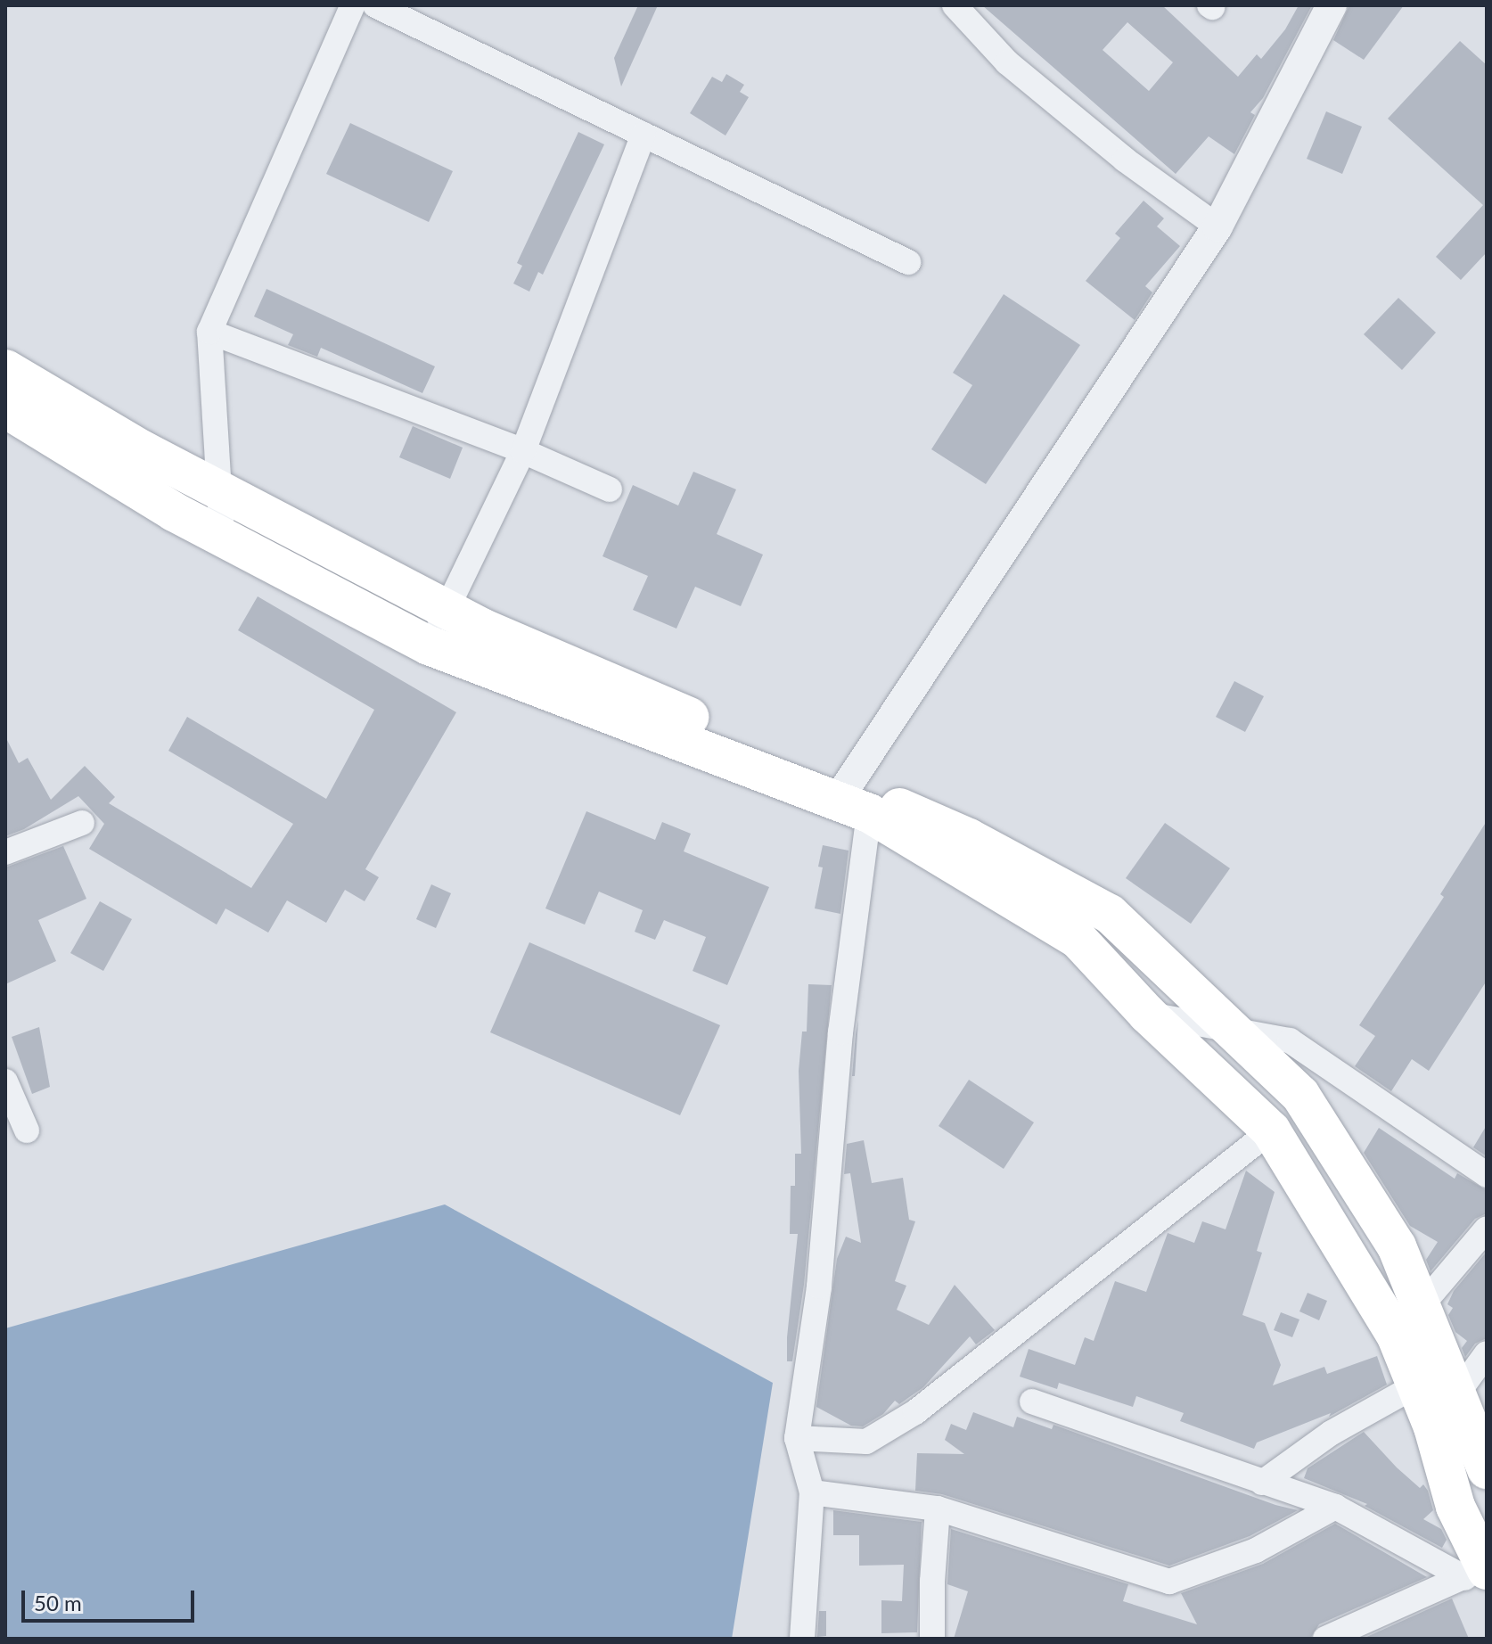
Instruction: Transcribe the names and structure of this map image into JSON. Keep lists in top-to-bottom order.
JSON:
{
  "scale_bar": "50 m"
}
